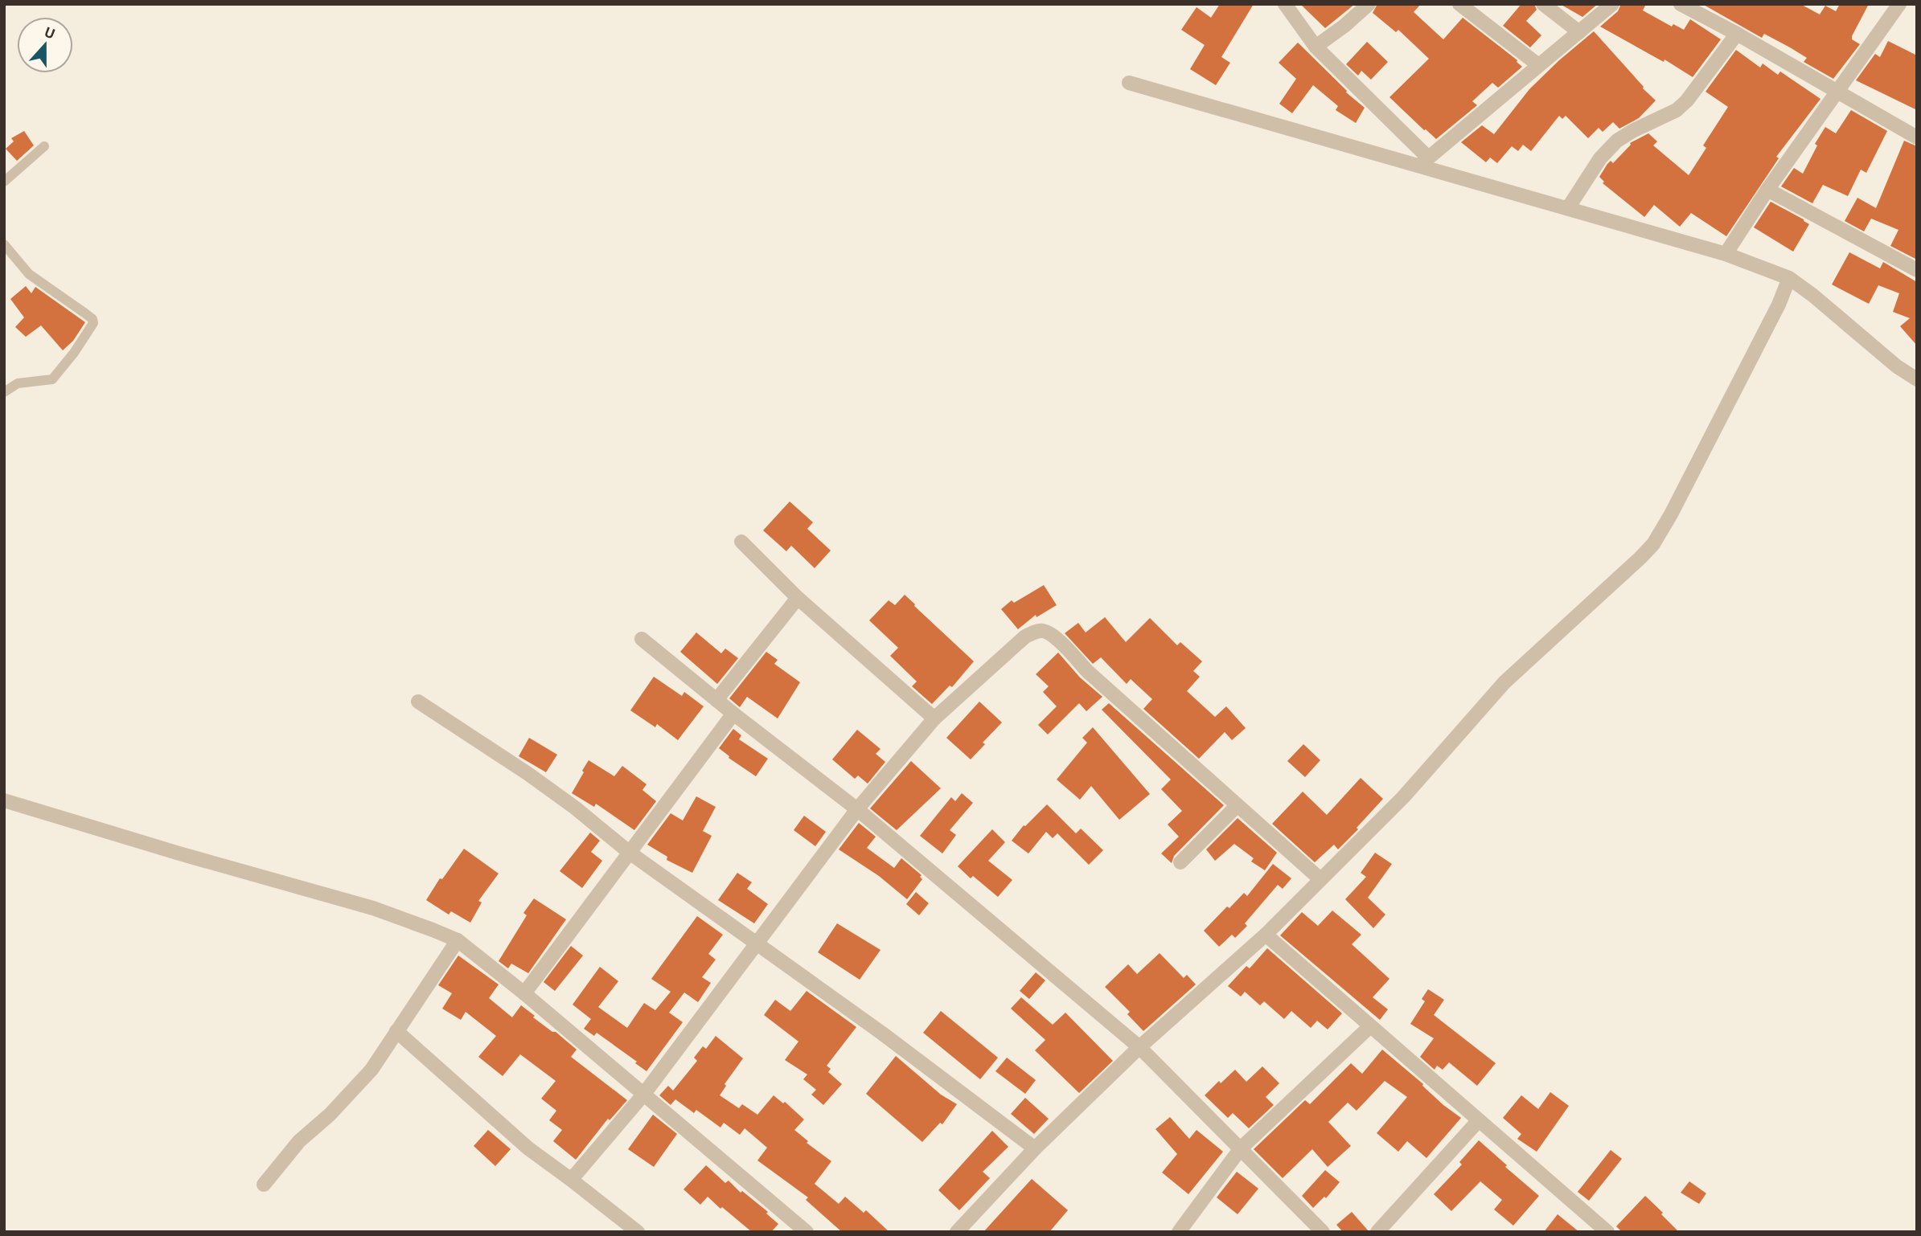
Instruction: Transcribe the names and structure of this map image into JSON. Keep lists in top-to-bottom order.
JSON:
{
  "north": "top"
}
